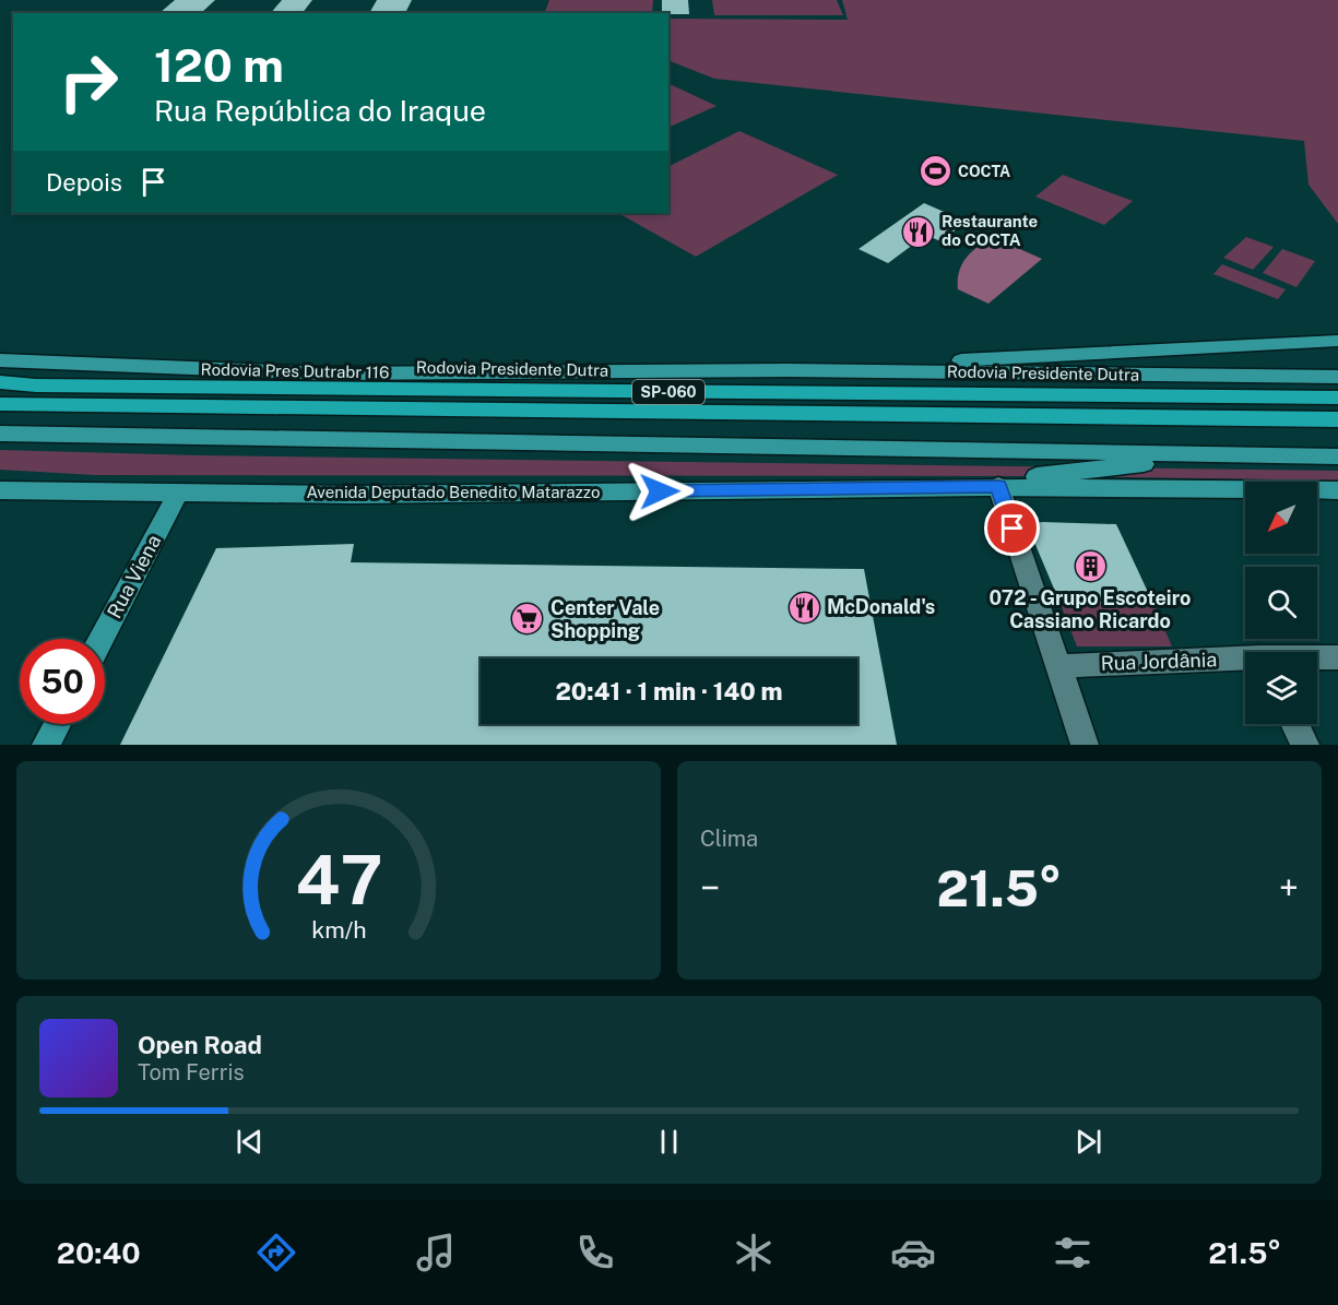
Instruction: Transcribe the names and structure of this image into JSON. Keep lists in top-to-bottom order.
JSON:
{
  "streets": {
    "highway": ["Rodovia Presidente Dutra", "SP-060"],
    "main road": ["Rodovia Pres Dutrabr 116", "Avenida Deputado Benedito Matarazzo", "Rua Viena"],
    "street": ["Rua Jordânia"]
  },
  "crossings": [
    ["Avenida Deputado Benedito Matarazzo", "Rua Viena"]
  ],
  "places": {
    "sports": ["COCTA"],
    "restaurant": ["Restaurante do COCTA", "McDonald's"],
    "building": ["072 - Grupo Escoteiro Cassiano Ricardo"],
    "supermarket": ["Center Vale Shopping"]
  },
  "north": "bottom left",
  "page": {
    "turn": ["120 m", "Rua República do Iraque"],
    "then": "Depois",
    "limit": "50",
    "trip": "20:41 · 1 min · 140 m",
    "tile": "Clima",
    "heat": ["−", "21.5°", "+"],
    "song": ["Open Road", "Tom Ferris"],
    "tabs": ["20:40", "21.5°"],
    "gauge": ["47", "km/h"]
  }
}
